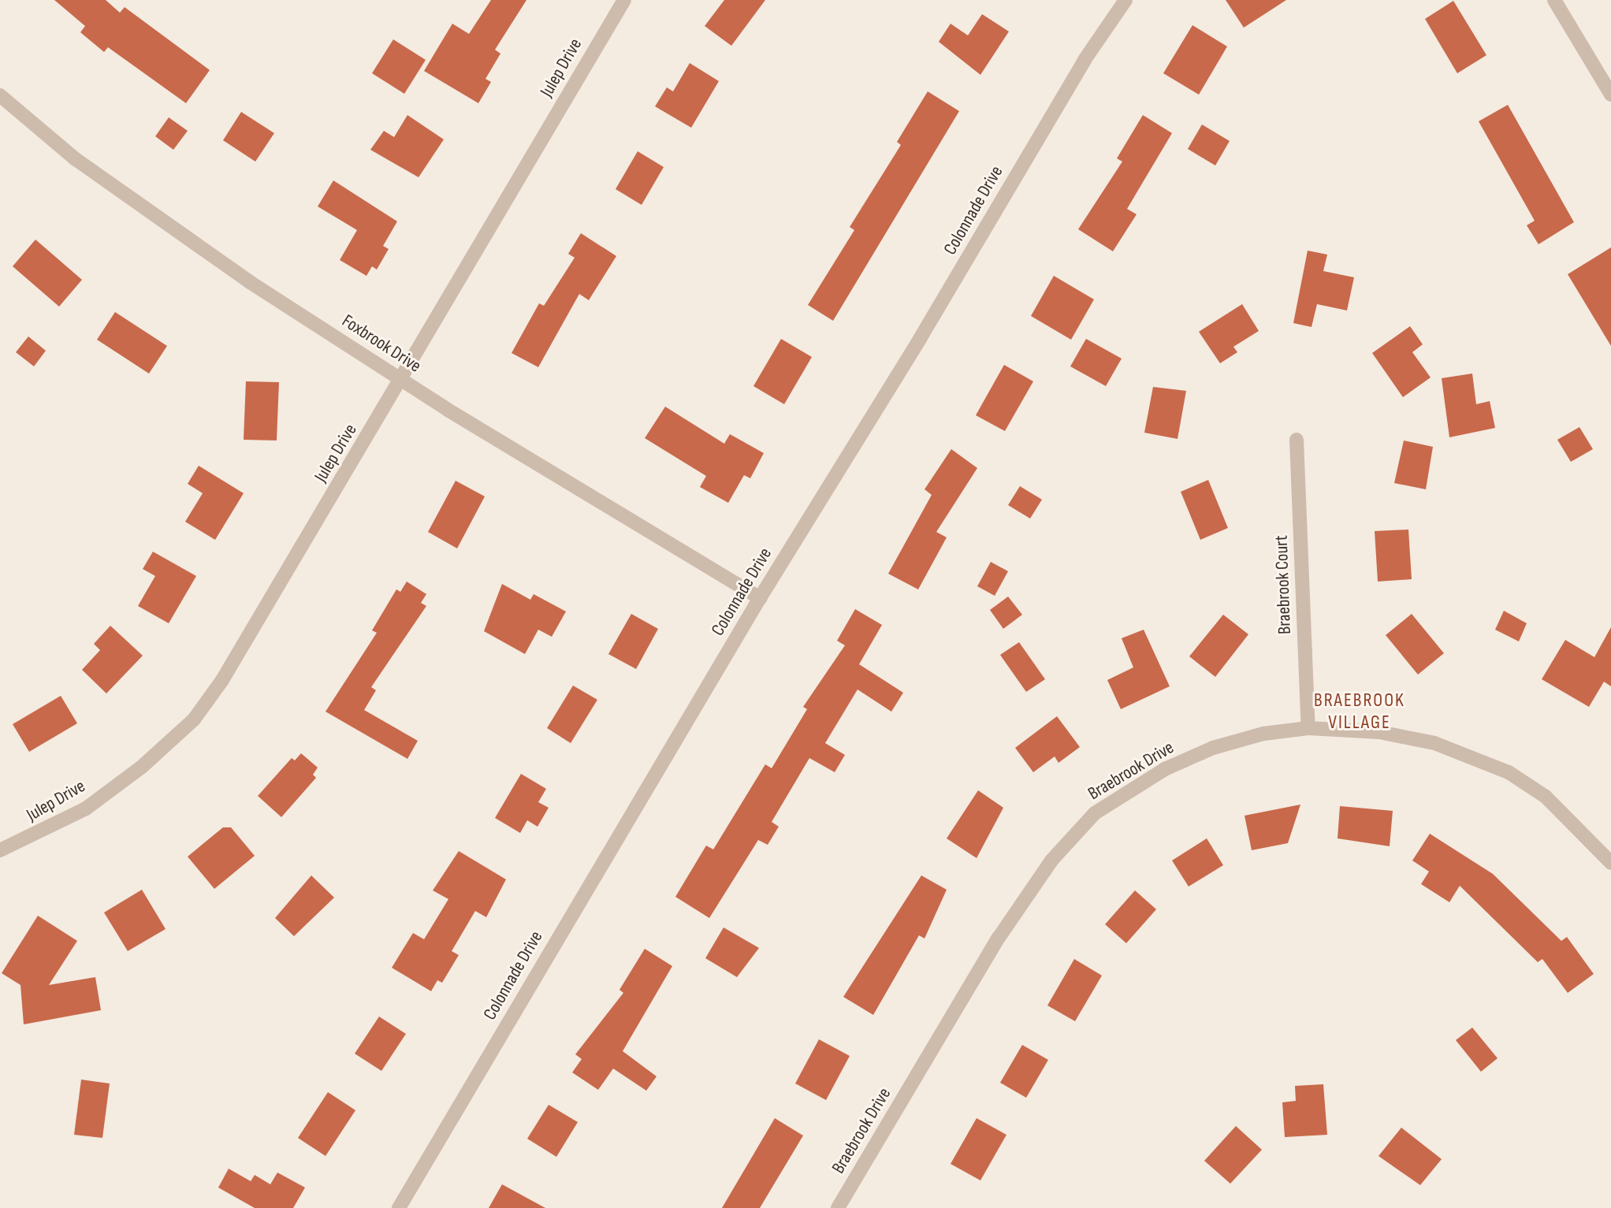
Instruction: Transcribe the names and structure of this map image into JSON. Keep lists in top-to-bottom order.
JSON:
{
  "streets": {
    "street": [
      "Julep Drive",
      "Colonnade Drive",
      "Foxbrook Drive",
      "Braebrook Court",
      "Braebrook Drive"
    ]
  },
  "crossings": [
    ["Julep Drive", "Foxbrook Drive"],
    ["Colonnade Drive", "Foxbrook Drive"],
    ["Braebrook Court", "Braebrook Drive"]
  ],
  "districts": ["BRAEBROOK VILLAGE"]
}
